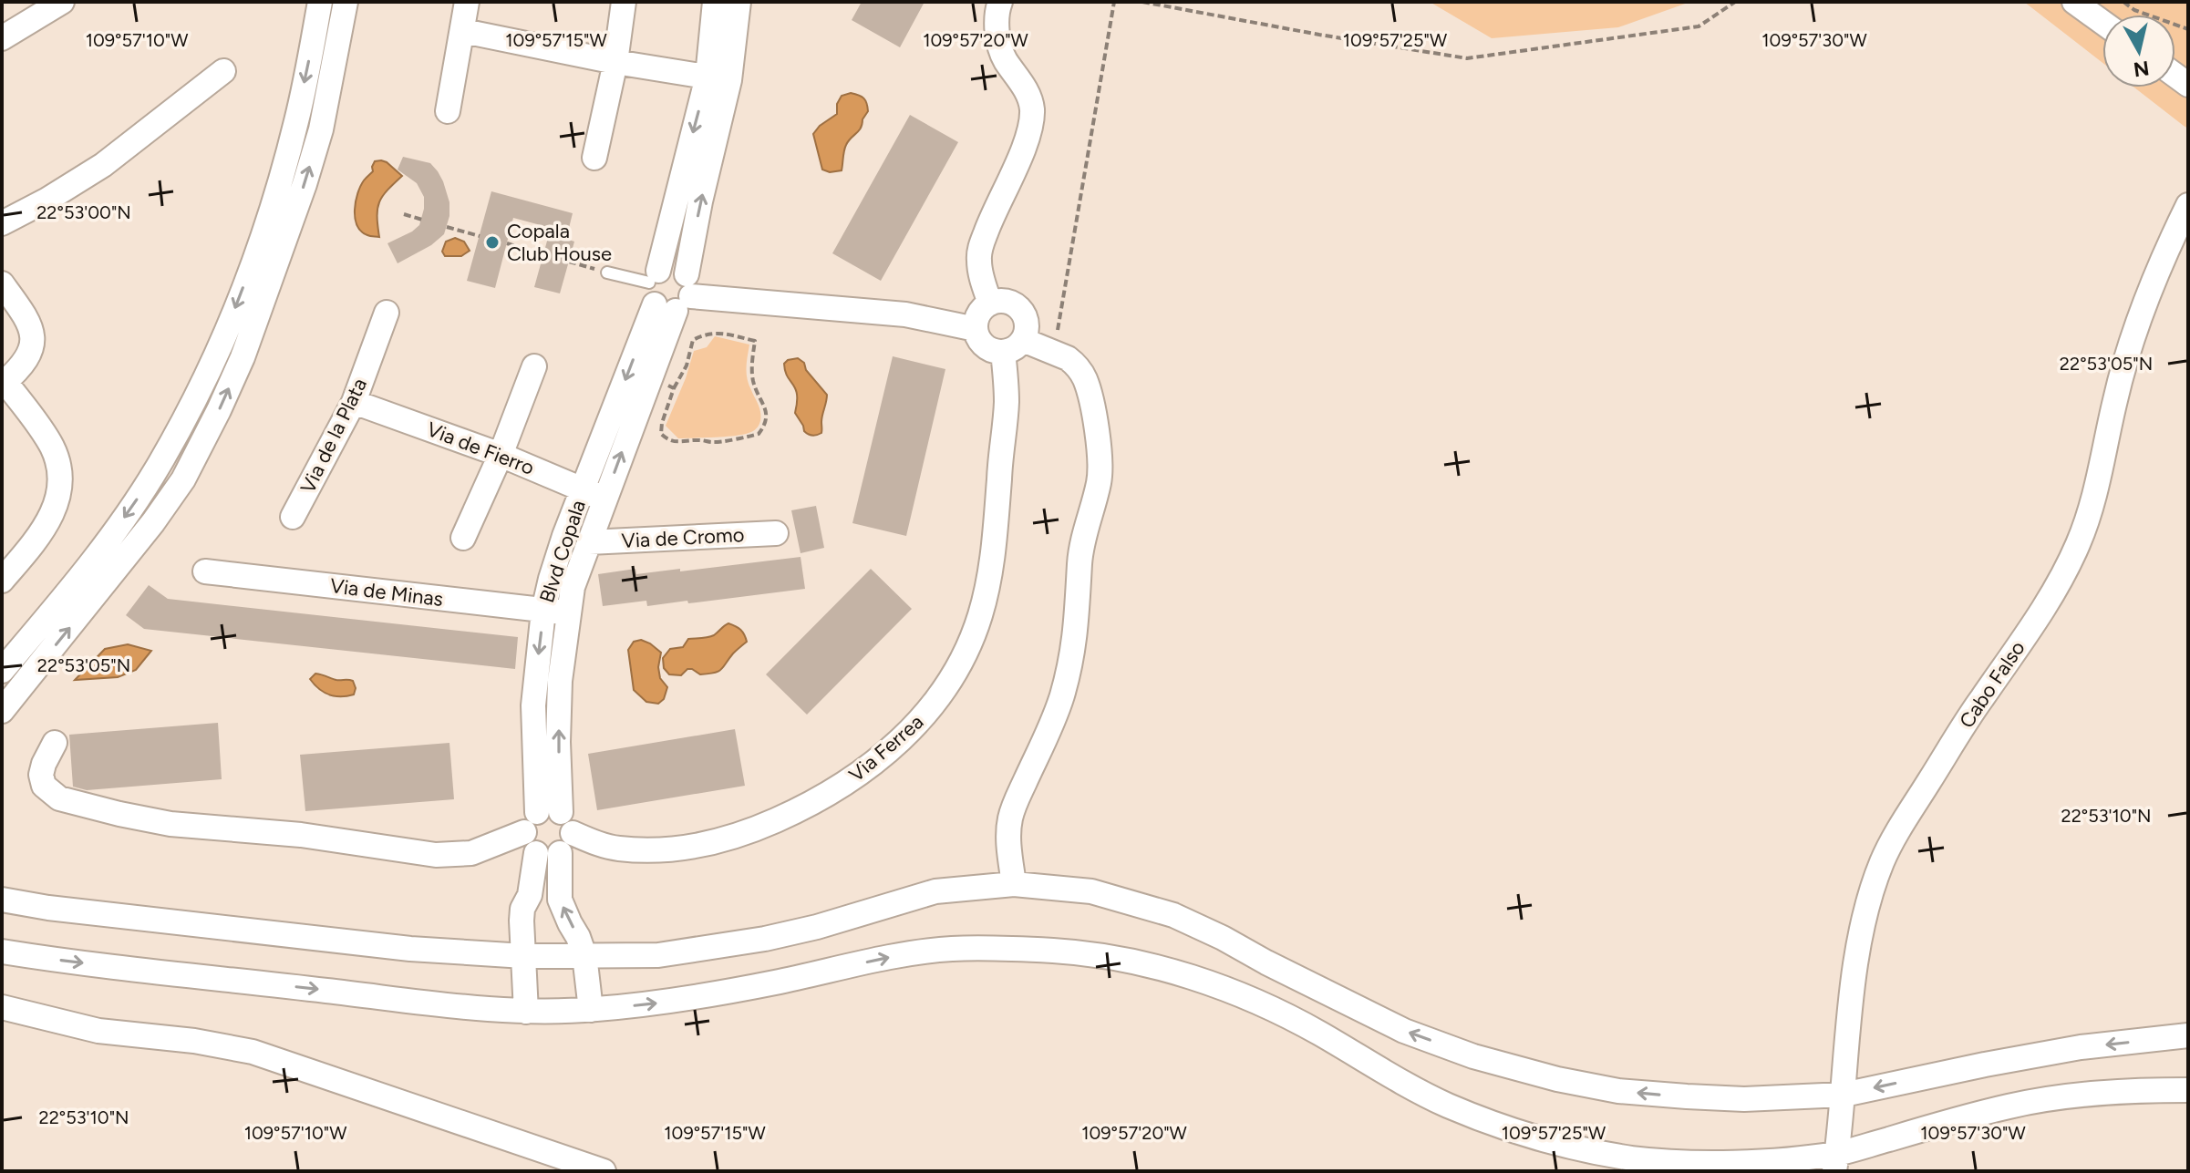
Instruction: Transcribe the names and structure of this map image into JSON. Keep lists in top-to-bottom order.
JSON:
{
  "streets": {
    "street": [
      "Via de la Plata",
      "Via de Fierro",
      "Via de Cromo",
      "Blvd Copala",
      "Via de Minas",
      "Cabo Falso",
      "Via Ferrea"
    ]
  },
  "crossings": [
    ["Via de la Plata", "Via de Fierro"],
    ["Via de Fierro", "Blvd Copala"],
    ["Via de Cromo", "Blvd Copala"],
    ["Blvd Copala", "Via de Minas"],
    ["Blvd Copala", "Via Ferrea"]
  ],
  "places": ["Copala Club House"],
  "north": "bottom",
  "coordinates": [
    "109°57'10\"W",
    "109°57'15\"W",
    "109°57'20\"W",
    "109°57'25\"W",
    "109°57'30\"W",
    "22°53'00\"N",
    "22°53'05\"N",
    "22°53'10\"N"
  ]
}
